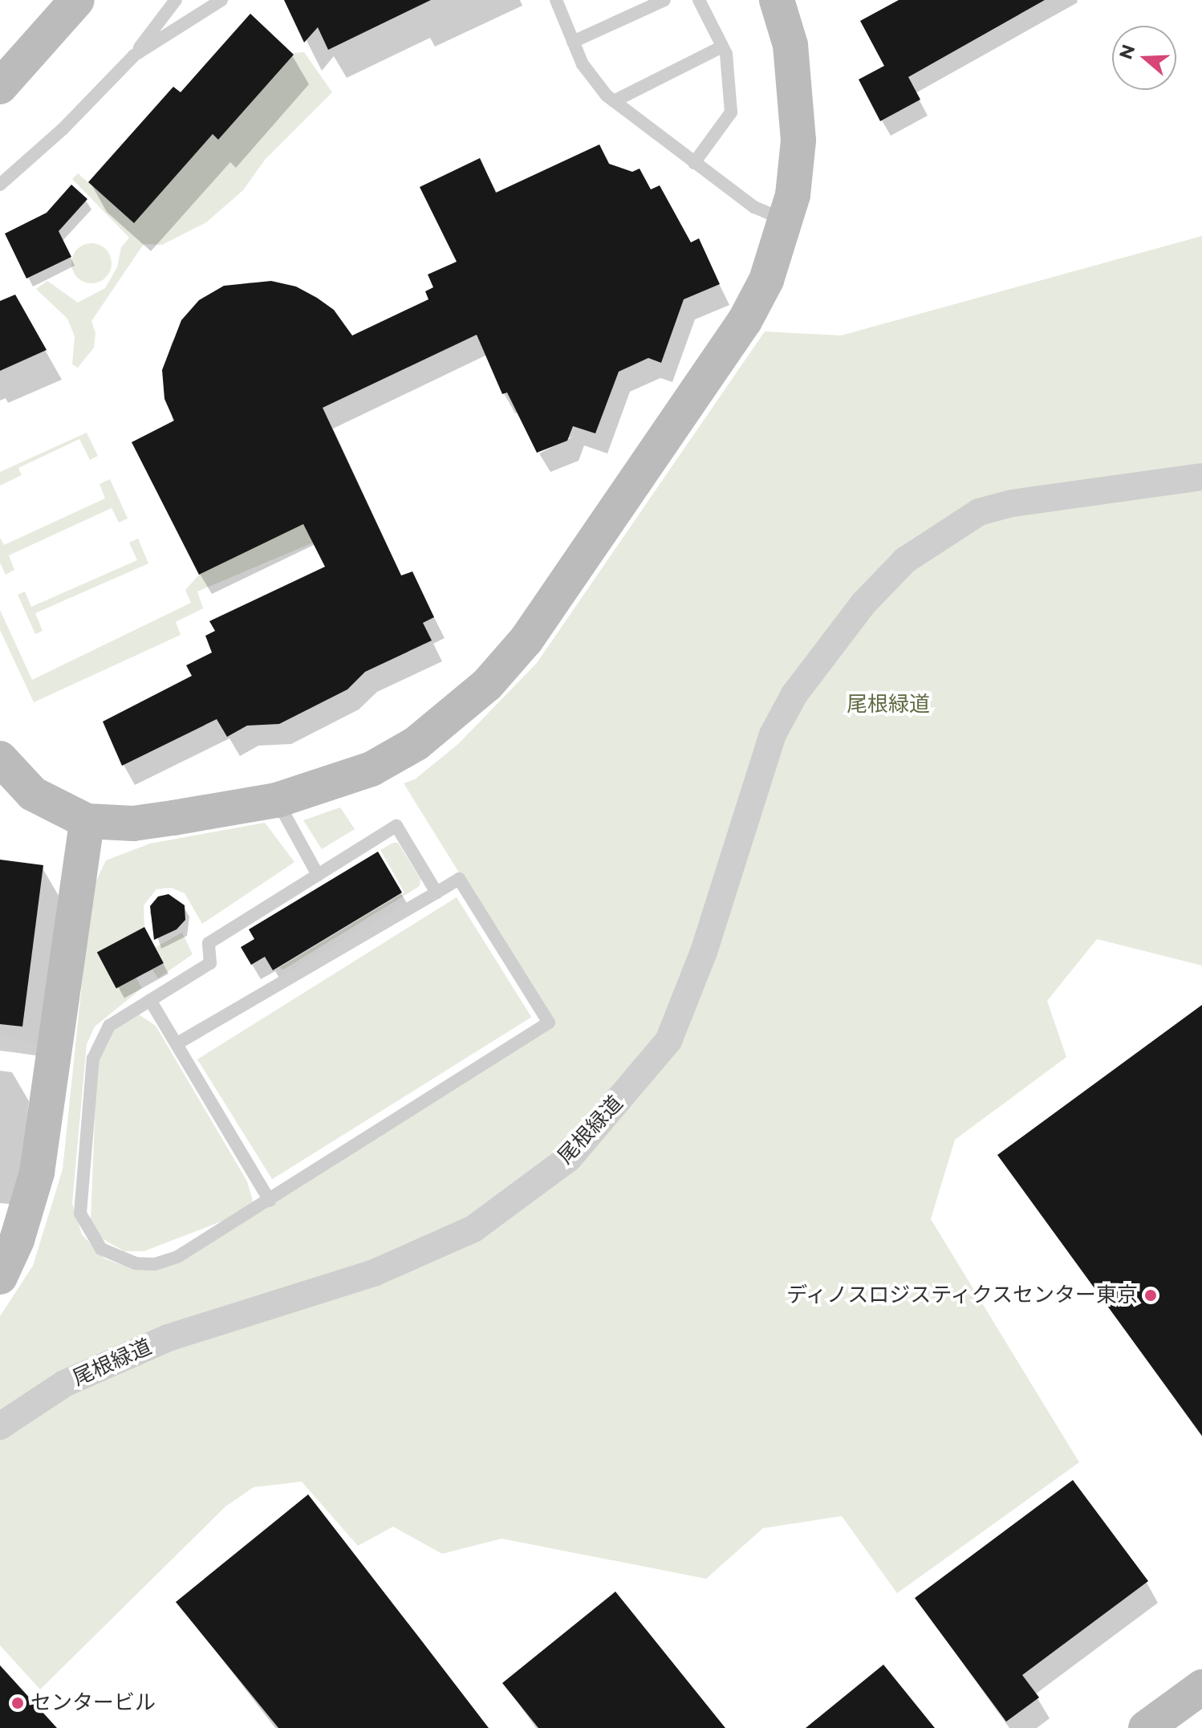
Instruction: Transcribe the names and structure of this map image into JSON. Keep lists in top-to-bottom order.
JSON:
{
  "streets": {
    "street": ["尾根緑道"]
  },
  "parks": ["尾根緑道"],
  "places": ["ディノスロジスティクスセンター東京", "センタービル"],
  "north": "left"
}
